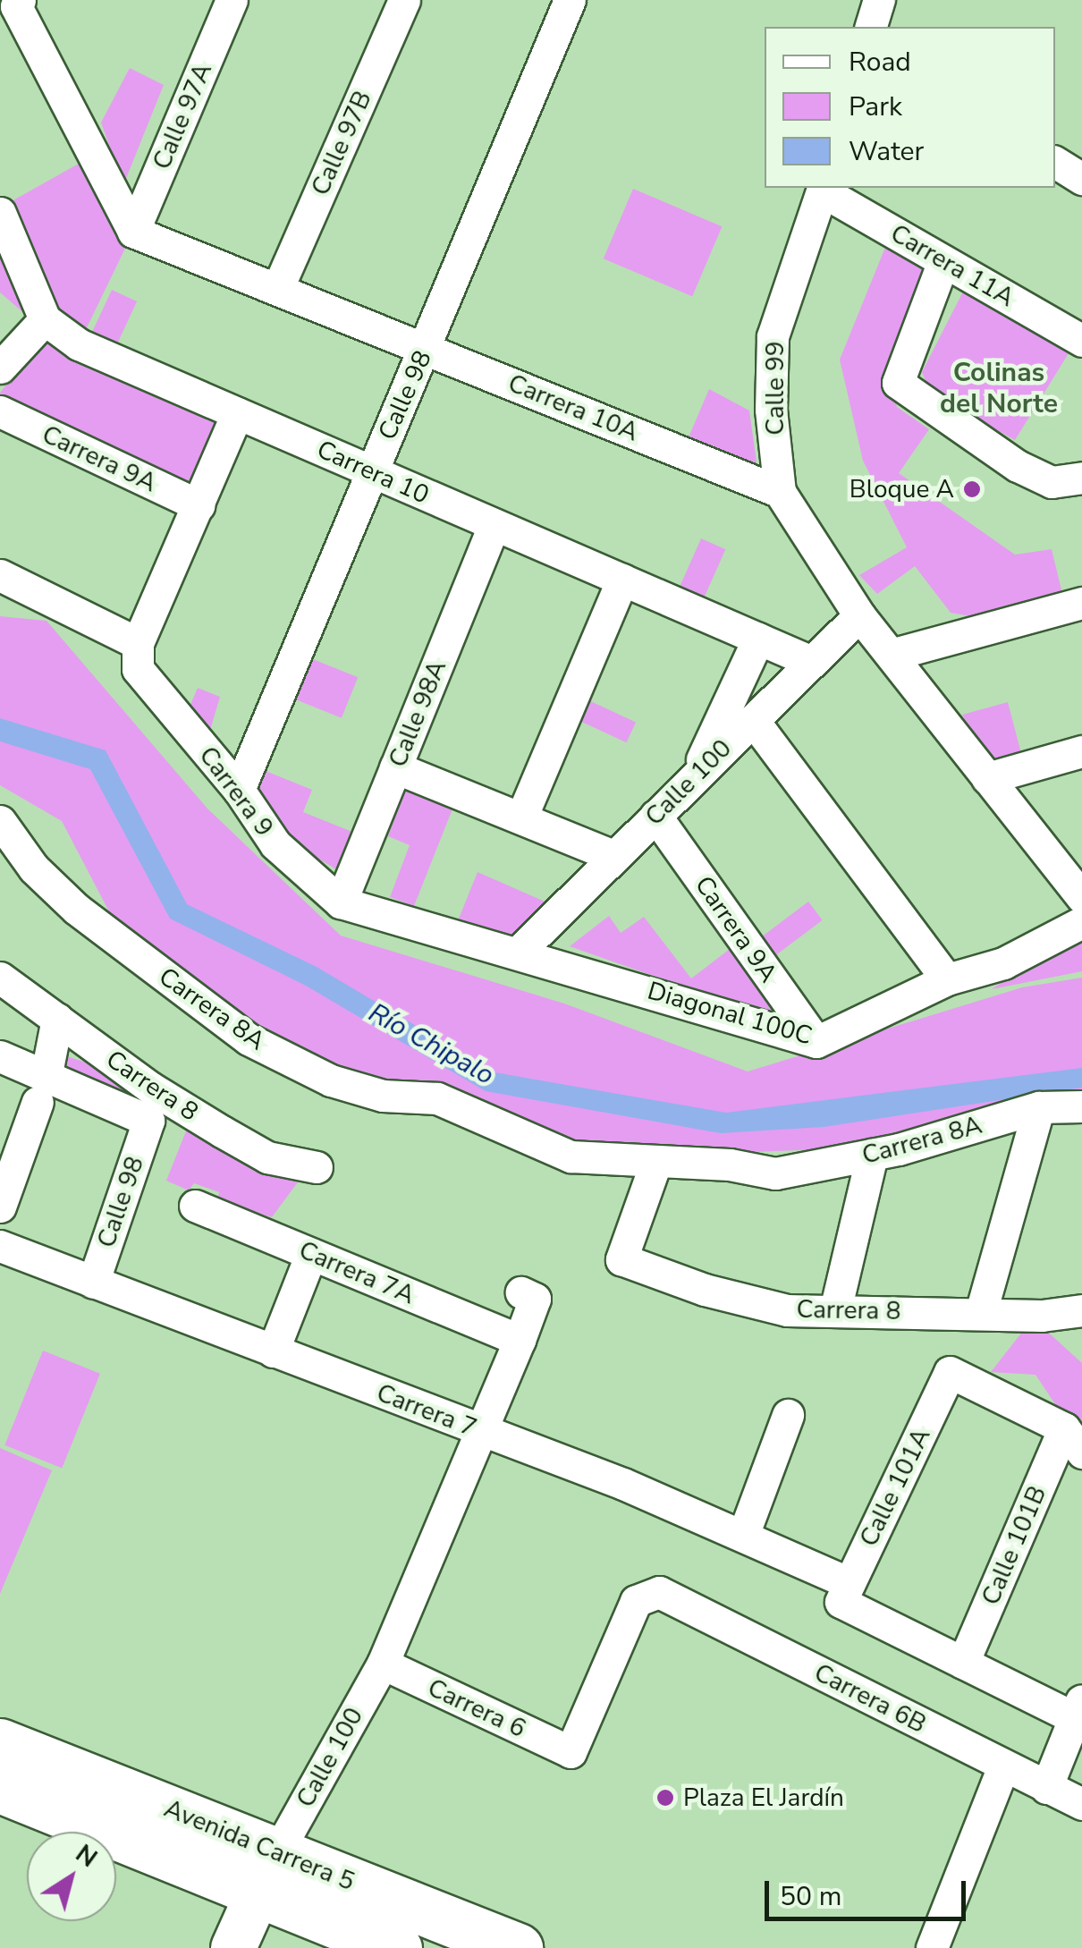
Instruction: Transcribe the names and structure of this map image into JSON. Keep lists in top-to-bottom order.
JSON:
{
  "streets": {
    "main road": ["Avenida Carrera 5"],
    "street": [
      "Calle 97A",
      "Calle 97B",
      "Carrera 11A",
      "Calle 99",
      "Calle 98",
      "Carrera 10A",
      "Carrera 9A",
      "Carrera 10",
      "Calle 98A",
      "Calle 100",
      "Carrera 9",
      "Carrera 8A",
      "Diagonal 100C",
      "Carrera 8",
      "Carrera 7A",
      "Carrera 7",
      "Calle 101A",
      "Calle 101B",
      "Carrera 6B",
      "Carrera 6"
    ]
  },
  "crossings": [
    ["Calle 97A", "Carrera 10A"],
    ["Calle 97B", "Carrera 10A"],
    ["Carrera 11A", "Calle 99"],
    ["Calle 99", "Carrera 10A"],
    ["Calle 98", "Carrera 10A"],
    ["Calle 98", "Carrera 10"],
    ["Calle 98", "Carrera 9"],
    ["Calle 98", "Carrera 7"],
    ["Carrera 9A", "Calle 100"],
    ["Carrera 9A", "Diagonal 100C"],
    ["Carrera 10", "Calle 98A"],
    ["Carrera 10", "Calle 100"],
    ["Calle 98A", "Carrera 9"],
    ["Calle 100", "Carrera 9"],
    ["Calle 100", "Diagonal 100C"],
    ["Calle 100", "Carrera 7A"],
    ["Calle 100", "Carrera 7"],
    ["Calle 100", "Carrera 6"],
    ["Calle 100", "Avenida Carrera 5"],
    ["Carrera 9", "Diagonal 100C"],
    ["Carrera 8A", "Carrera 8"],
    ["Carrera 7", "Calle 101A"],
    ["Carrera 7", "Calle 101B"],
    ["Calle 101A", "Calle 101B"],
    ["Carrera 6B", "Carrera 6"]
  ],
  "districts": ["Colinas del Norte"],
  "water": ["Río Chipalo"],
  "places": ["Bloque A", "Plaza El Jardín"],
  "legend": ["Road", "Park", "Water"],
  "scale_bar": "50 m",
  "north": "top right"
}
